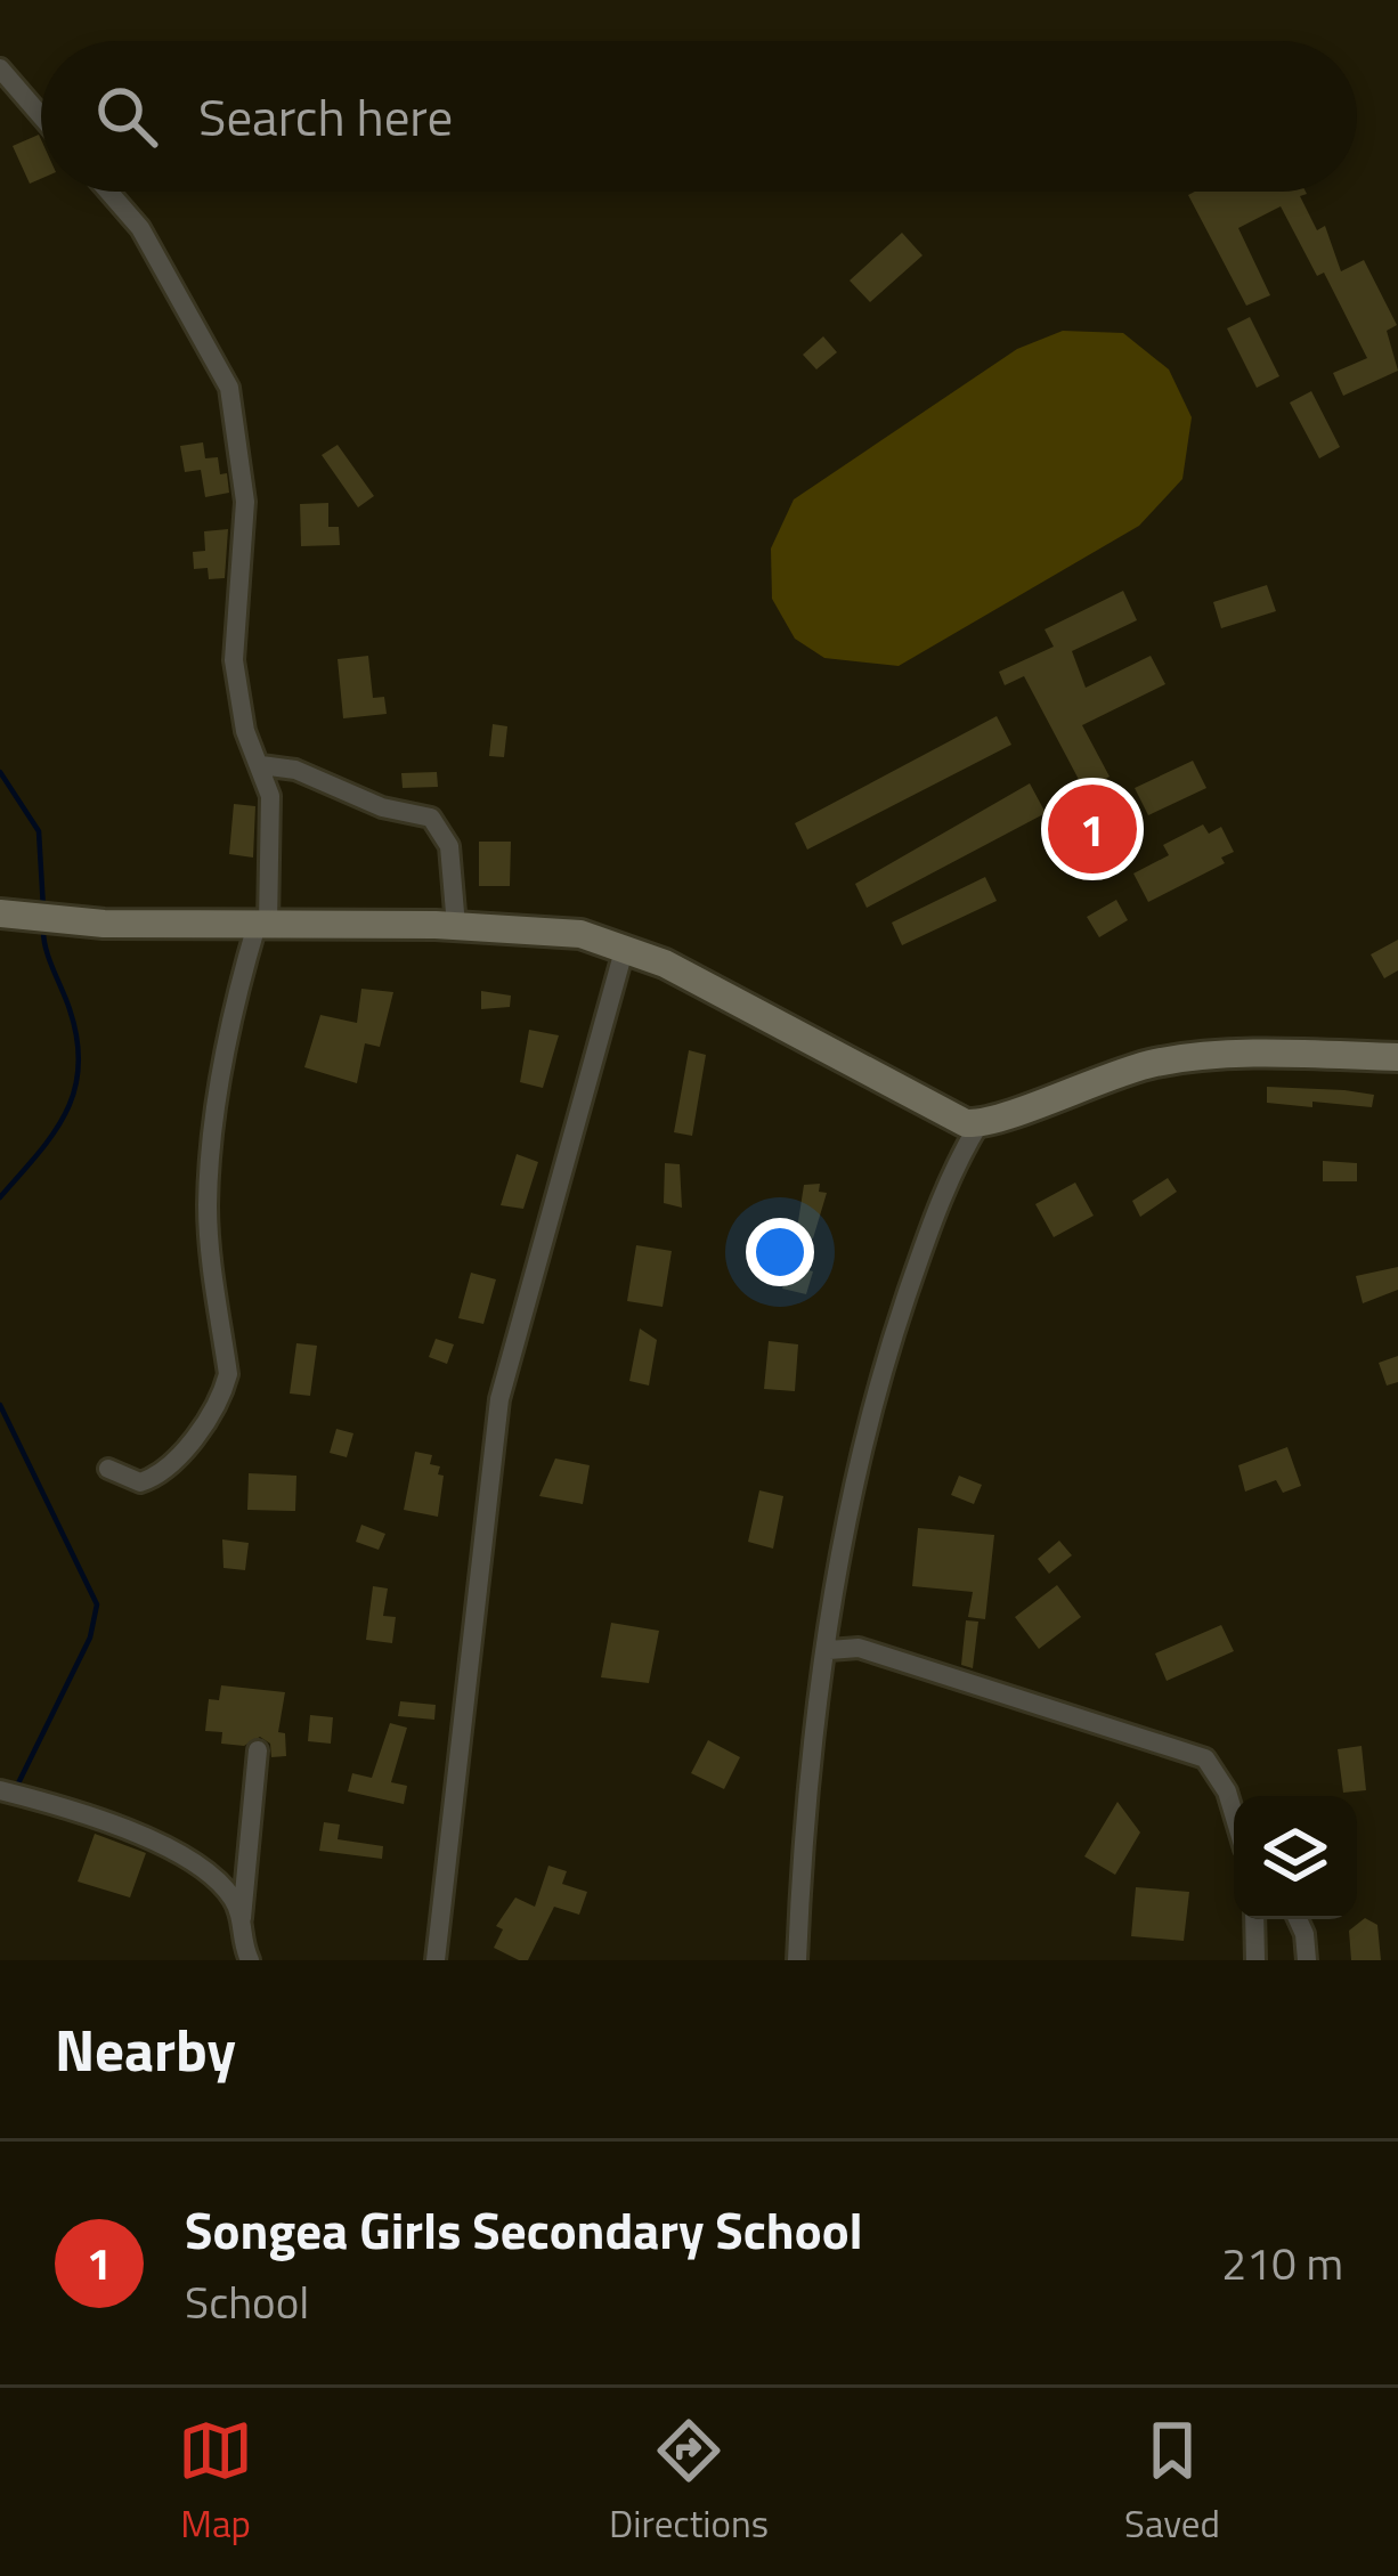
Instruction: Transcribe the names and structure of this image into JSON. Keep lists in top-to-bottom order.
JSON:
{
  "page": {
    "search": "Search here",
    "pins": "1",
    "heading": "Nearby",
    "list": [
      {
        "mark": "1",
        "name": "Songea Girls Secondary School",
        "note": "School",
        "value": "210 m"
      }
    ],
    "nav": ["Map", "Directions", "Saved"]
  }
}
